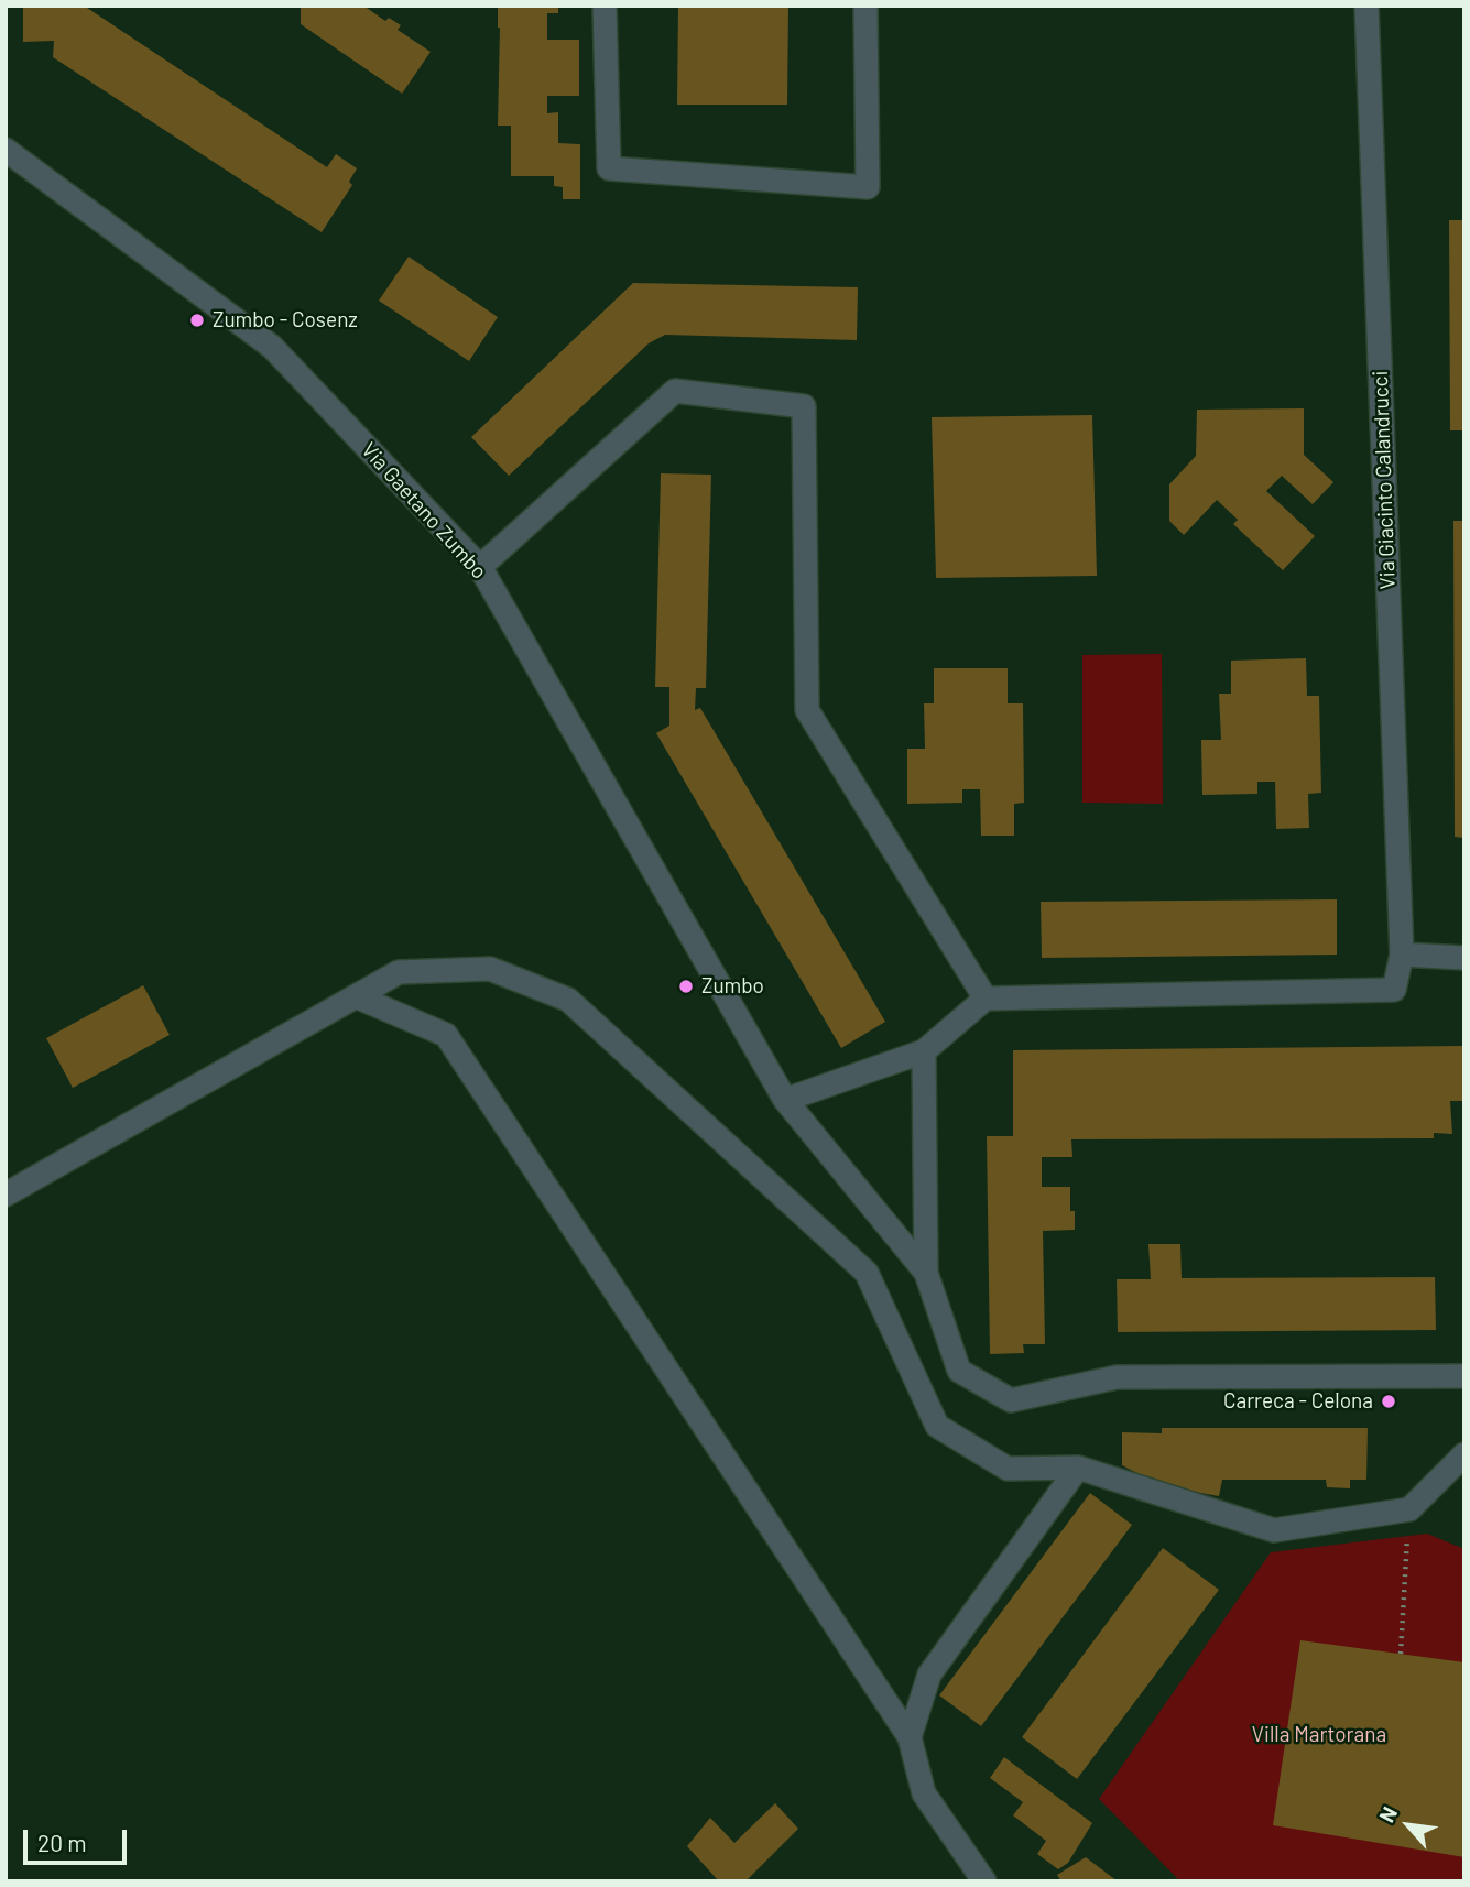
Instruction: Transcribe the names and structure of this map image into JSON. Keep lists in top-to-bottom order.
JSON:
{
  "streets": {
    "street": ["Via Giacinto Calandrucci", "Via Gaetano Zumbo"]
  },
  "parks": ["Villa Martorana"],
  "places": ["Zumbo - Cosenz", "Zumbo", "Carreca - Celona"],
  "scale_bar": "20 m",
  "north": "top left"
}
